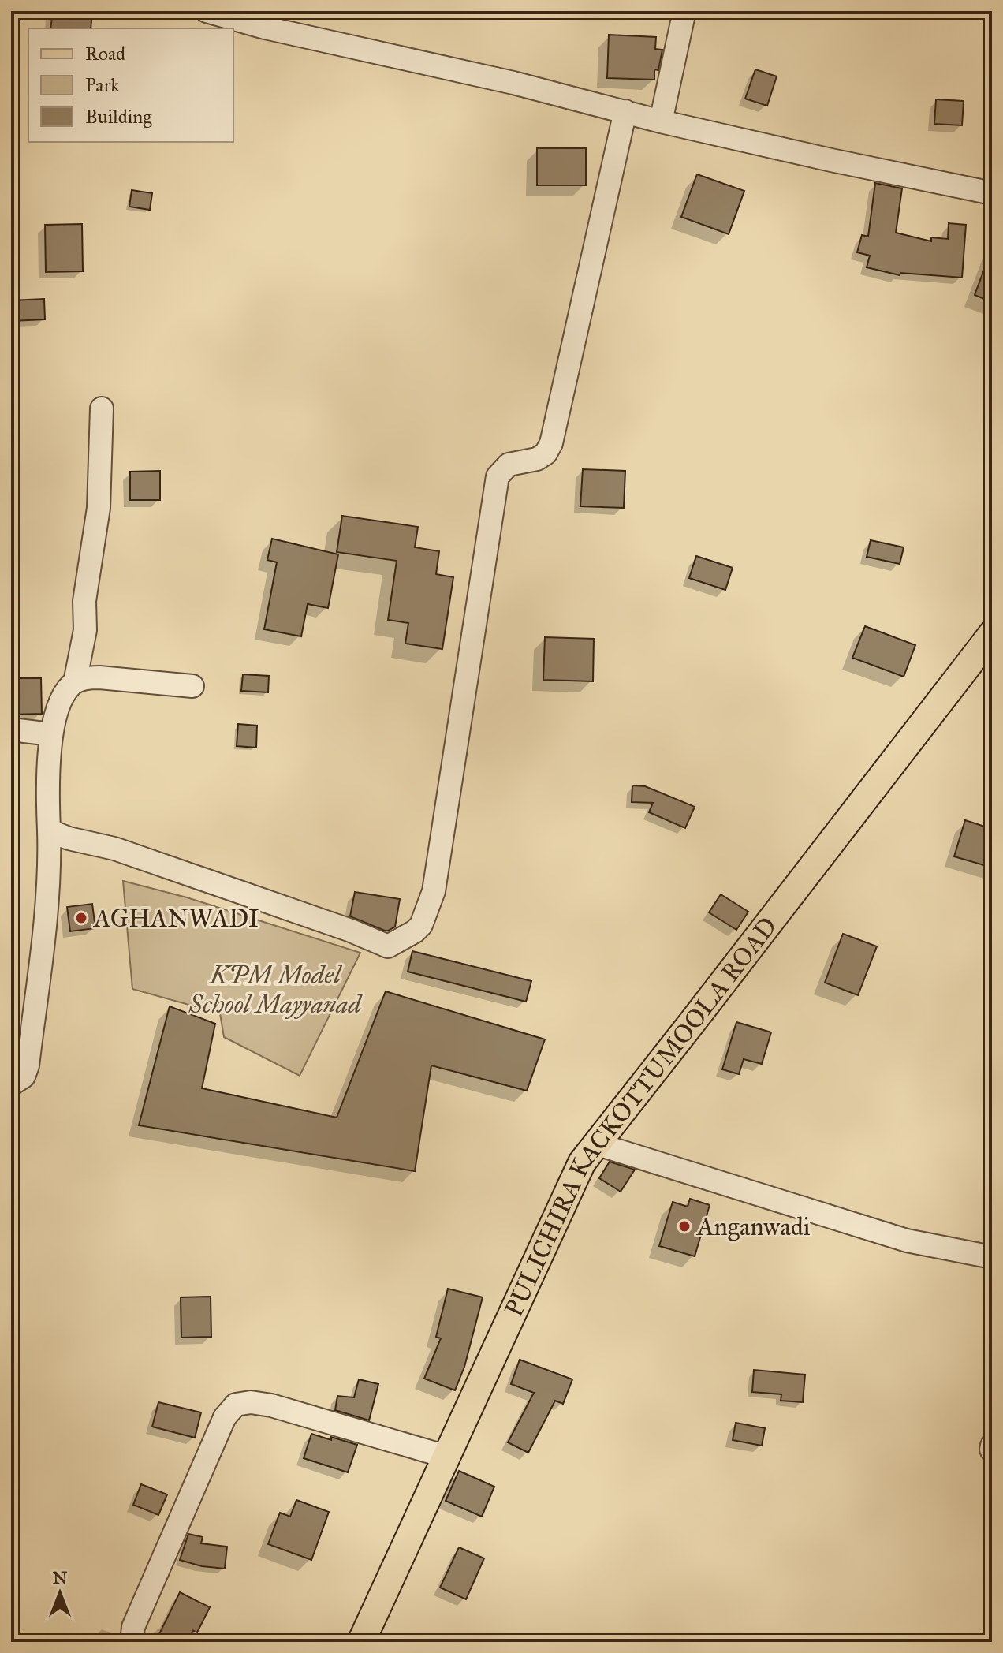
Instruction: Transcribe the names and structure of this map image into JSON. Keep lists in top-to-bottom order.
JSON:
{
  "streets": {
    "main road": ["PULICHIRA KACKOTTUMOOLA ROAD"]
  },
  "parks": ["KPM Model School Mayyanad"],
  "places": ["AGHANWADI", "Anganwadi"],
  "legend": ["Road", "Park", "Building"],
  "north": "top"
}
